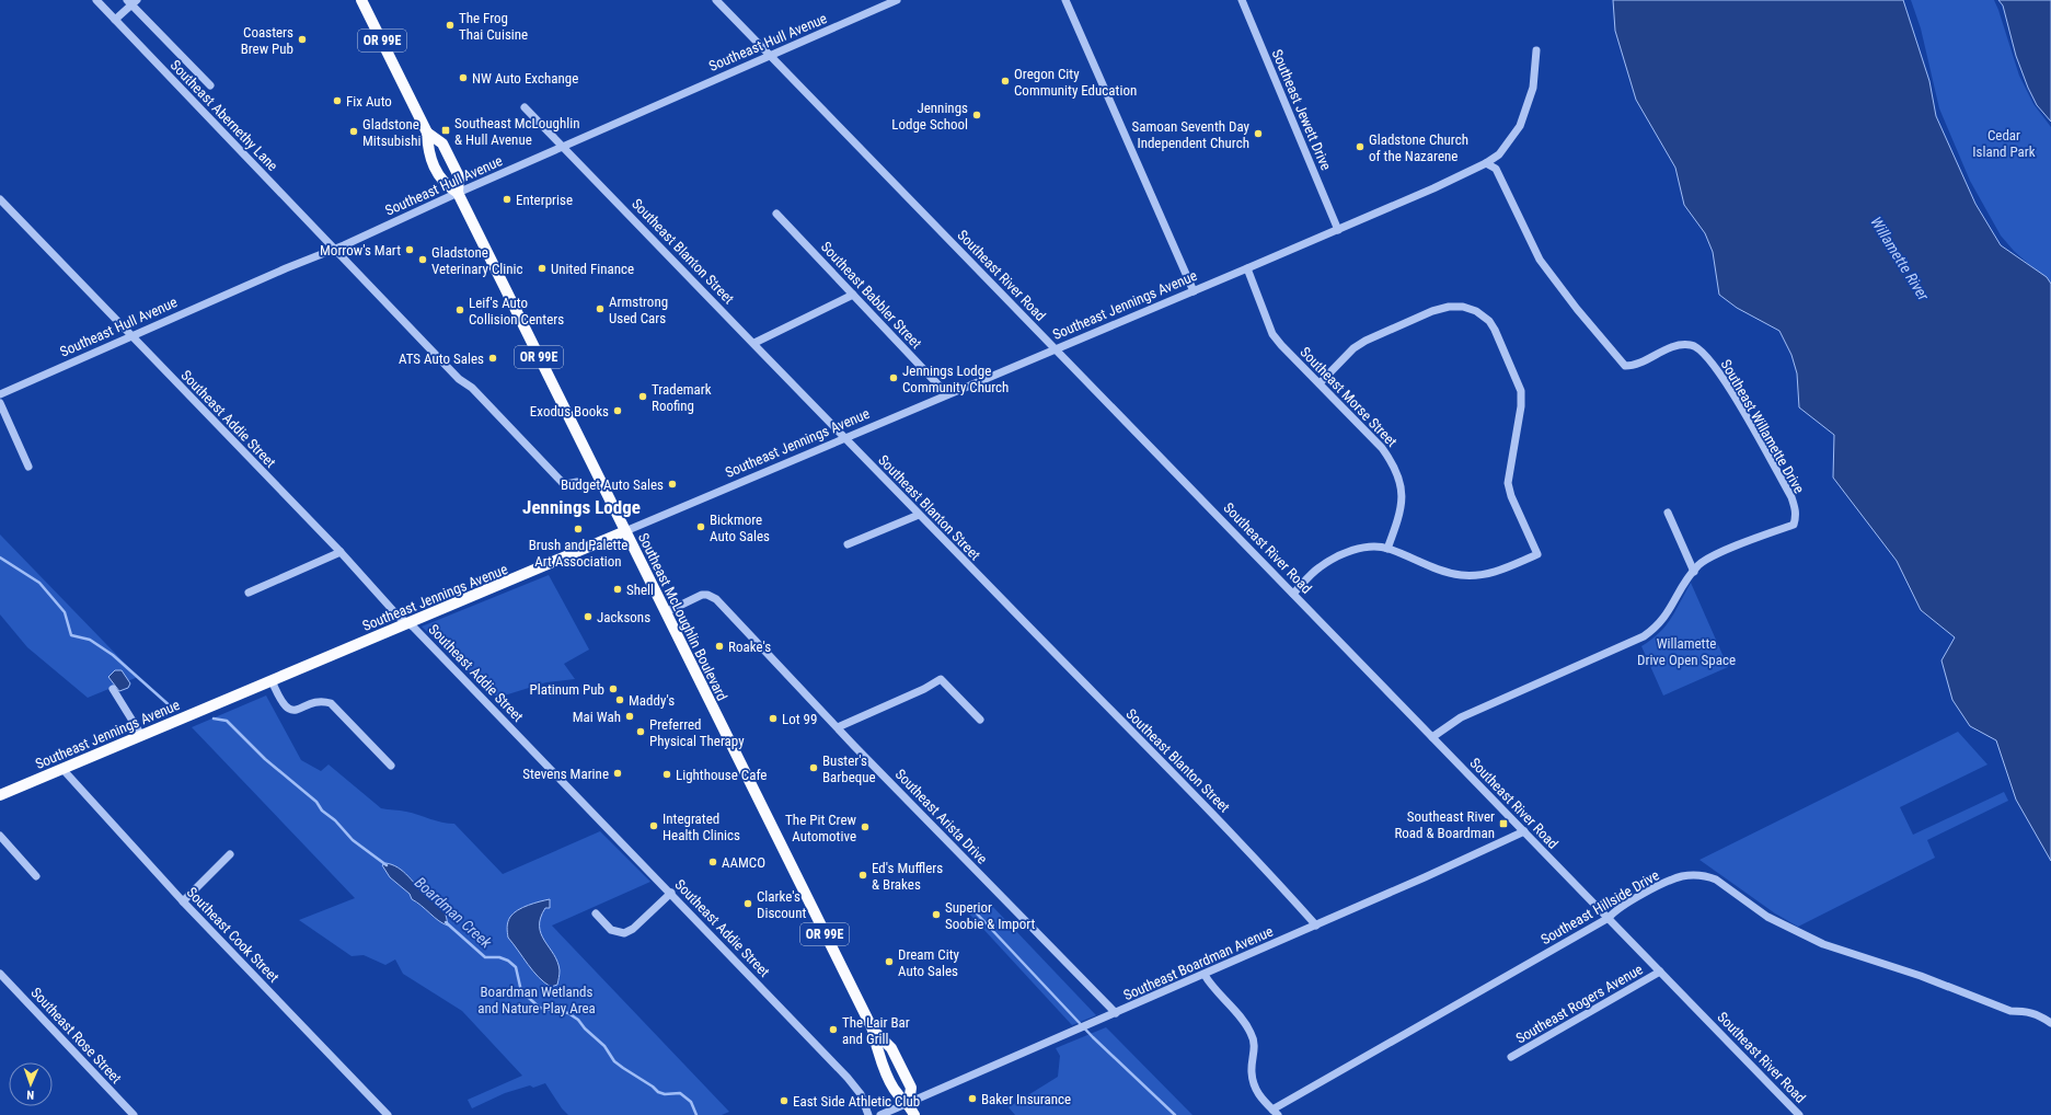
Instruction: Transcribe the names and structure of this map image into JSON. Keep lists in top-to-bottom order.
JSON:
{
  "streets": {
    "main road": ["OR 99E", "Southeast Jennings Avenue", "Southeast McLoughlin Boulevard"],
    "street": [
      "Southeast Hull Avenue",
      "Southeast Jewett Drive",
      "Southeast Abernethy Lane",
      "Southeast Blanton Street",
      "Southeast River Road",
      "Southeast Babbler Street",
      "Southeast Morse Street",
      "Southeast Addie Street",
      "Southeast Willamette Drive",
      "Southeast Arista Drive",
      "Southeast Hillside Drive",
      "Southeast Cook Street",
      "Southeast Boardman Avenue",
      "Southeast Rogers Avenue",
      "Southeast Rose Street"
    ]
  },
  "crossings": [
    ["Southeast Hull Avenue", "Southeast Abernethy Lane"],
    ["Southeast Hull Avenue", "Southeast Blanton Street"],
    ["Southeast Hull Avenue", "Southeast River Road"],
    ["Southeast Hull Avenue", "Southeast Addie Street"],
    ["Southeast Hull Avenue", "Southeast McLoughlin Boulevard"],
    ["Southeast Jewett Drive", "Southeast Jennings Avenue"],
    ["Southeast Blanton Street", "Southeast Jennings Avenue"],
    ["Southeast Blanton Street", "Southeast Boardman Avenue"],
    ["Southeast River Road", "Southeast Jennings Avenue"],
    ["Southeast River Road", "Southeast Willamette Drive"],
    ["Southeast River Road", "Southeast Hillside Drive"],
    ["Southeast River Road", "Southeast Boardman Avenue"],
    ["Southeast River Road", "Southeast Rogers Avenue"],
    ["Southeast Babbler Street", "Southeast Jennings Avenue"],
    ["Southeast Jennings Avenue", "Southeast Morse Street"],
    ["Southeast Jennings Avenue", "Southeast Addie Street"],
    ["Southeast Jennings Avenue", "Southeast Willamette Drive"],
    ["Southeast Jennings Avenue", "Southeast McLoughlin Boulevard"],
    ["Southeast Jennings Avenue", "Southeast Cook Street"],
    ["Southeast McLoughlin Boulevard", "Southeast Arista Drive"],
    ["Southeast McLoughlin Boulevard", "Southeast Boardman Avenue"],
    ["Southeast Arista Drive", "Southeast Boardman Avenue"]
  ],
  "districts": ["Jennings Lodge"],
  "water": ["Willamette River", "Boardman Creek"],
  "parks": ["Cedar Island Park", "Willamette Drive Open Space", "Boardman Wetlands and Nature Play Area"],
  "places": {
    "other": [
      "The Frog Thai Cuisine",
      "Coasters Brew Pub",
      "NW Auto Exchange",
      "Oregon City Community Education",
      "Fix Auto",
      "Jennings Lodge School",
      "Gladstone Mitsubishi",
      "Samoan Seventh Day Independent Church",
      "Gladstone Church of the Nazarene",
      "Enterprise",
      "Morrow's Mart",
      "Gladstone Veterinary Clinic",
      "United Finance",
      "Armstrong Used Cars",
      "Leif's Auto Collision Centers",
      "ATS Auto Sales",
      "Jennings Lodge Community Church",
      "Trademark Roofing",
      "Exodus Books",
      "Budget Auto Sales",
      "Bickmore Auto Sales",
      "Brush and Palette Art Association",
      "Shell",
      "Jacksons",
      "Roake's",
      "Platinum Pub",
      "Maddy's",
      "Mai Wah",
      "Lot 99",
      "Preferred Physical Therapy",
      "Buster's Barbeque",
      "Stevens Marine",
      "Lighthouse Cafe",
      "Integrated Health Clinics",
      "The Pit Crew Automotive",
      "AAMCO",
      "Ed's Mufflers & Brakes",
      "Clarke's Discount",
      "Superior Soobie & Import",
      "Dream City Auto Sales",
      "The Lair Bar and Grill",
      "Baker Insurance",
      "East Side Athletic Club"
    ],
    "transit": ["Southeast McLoughlin & Hull Avenue", "Southeast River Road & Boardman"]
  },
  "north": "bottom"
}
